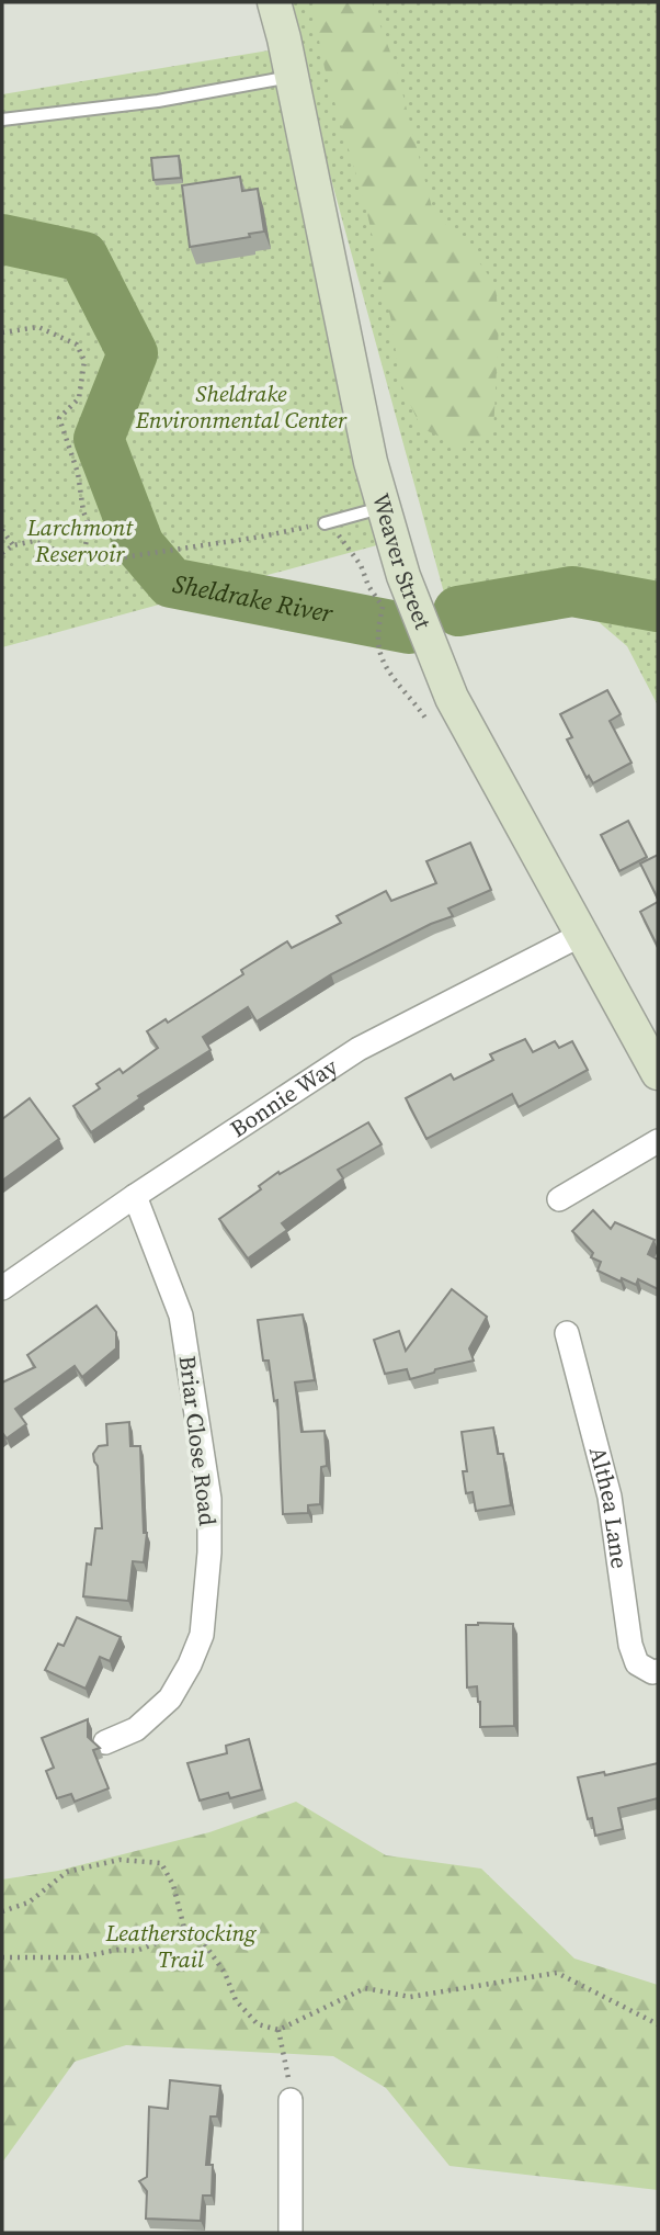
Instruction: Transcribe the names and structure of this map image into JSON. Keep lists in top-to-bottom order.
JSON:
{
  "streets": {
    "main road": ["Weaver Street"],
    "street": ["Bonnie Way", "Briar Close Road", "Althea Lane"]
  },
  "crossings": [
    ["Weaver Street", "Bonnie Way"],
    ["Bonnie Way", "Briar Close Road"]
  ],
  "water": ["Sheldrake River"],
  "parks": ["Sheldrake Environmental Center", "Larchmont Reservoir", "Leatherstocking Trail"]
}
